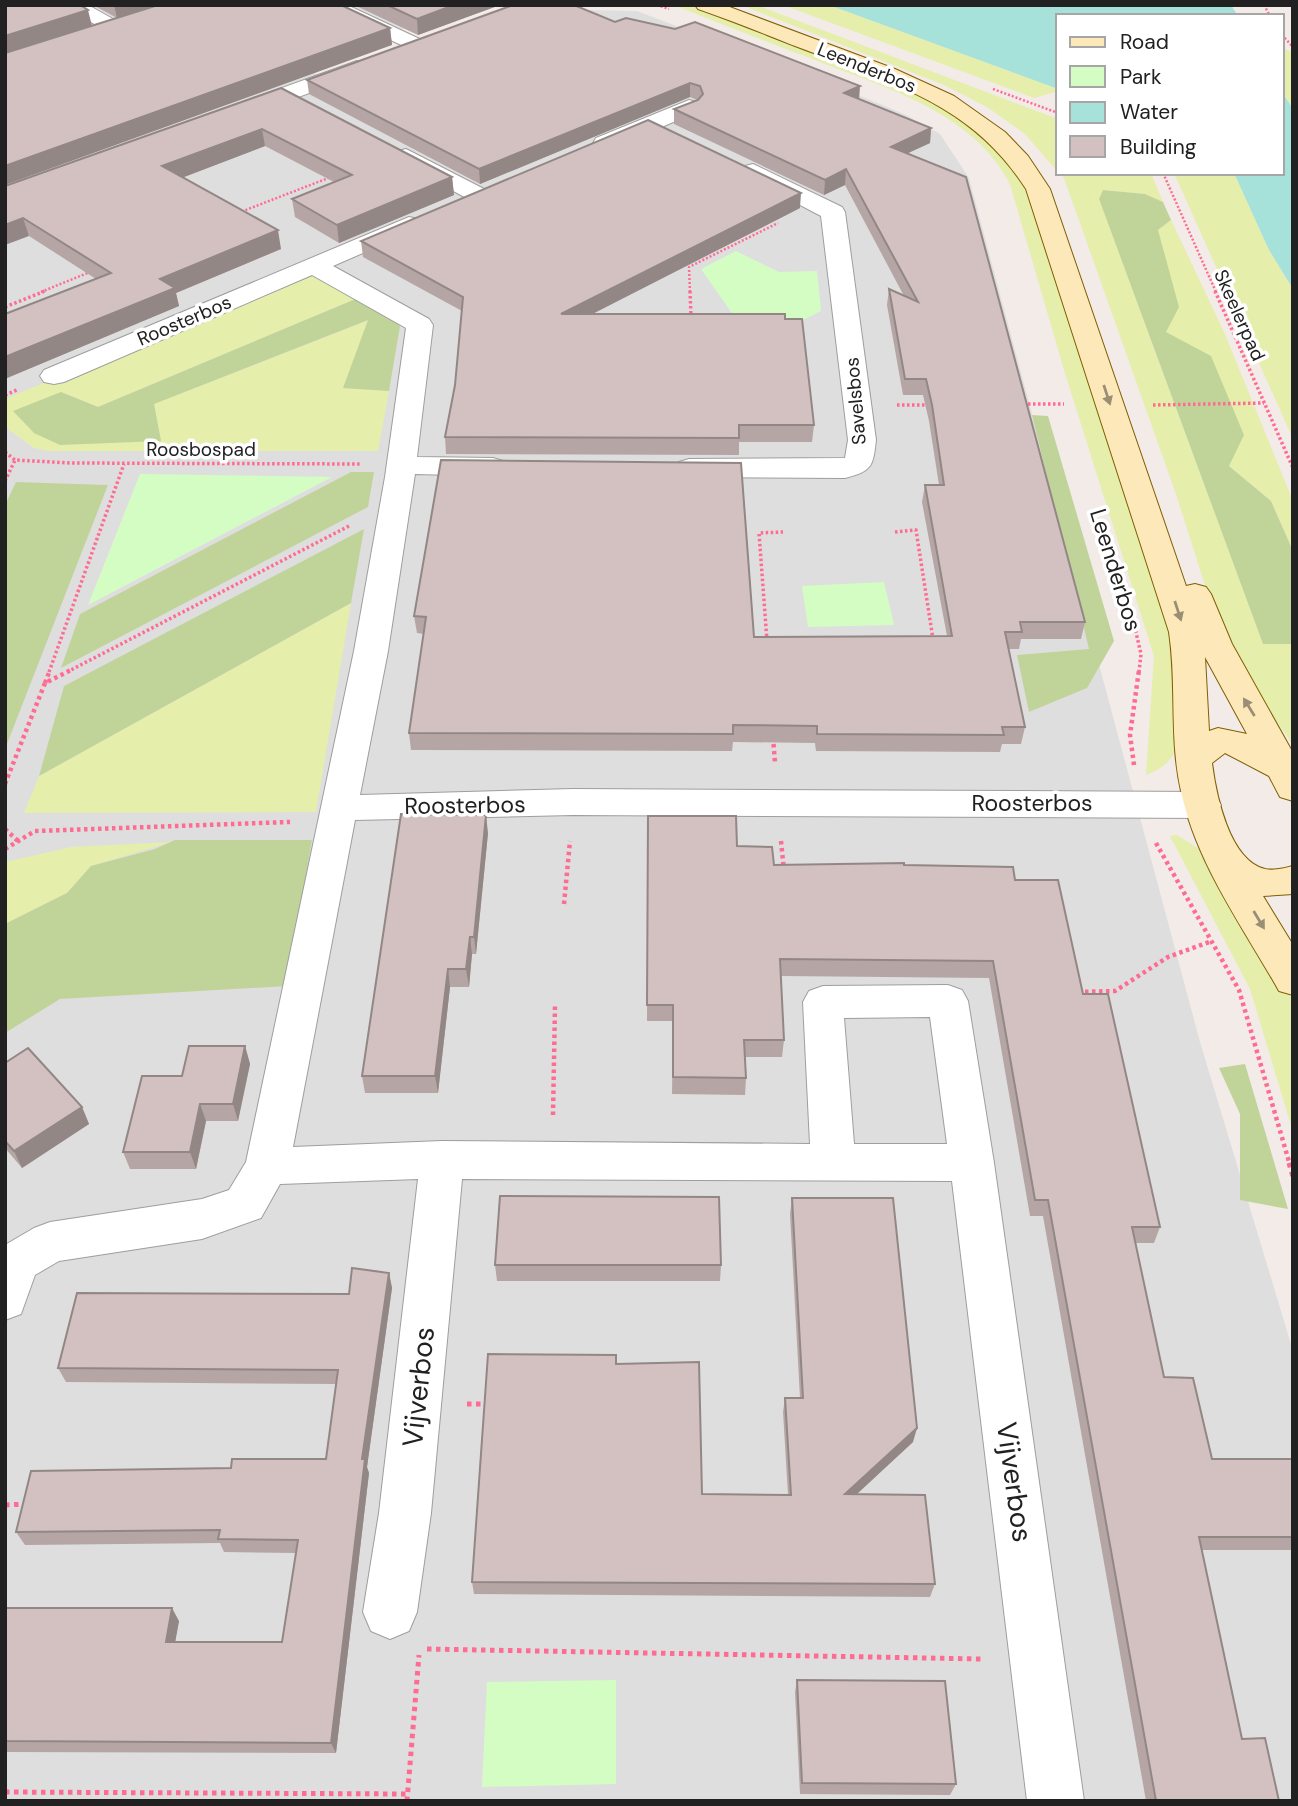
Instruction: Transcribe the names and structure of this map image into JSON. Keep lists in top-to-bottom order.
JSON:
{
  "streets": {
    "main road": ["Leenderbos"],
    "street": ["Roosterbos", "Savelsbos", "Vijverbos"],
    "path": ["Skeelerpad", "Roosbospad"]
  },
  "crossings": [
    ["Leenderbos", "Roosterbos"]
  ],
  "legend": [
    "Road",
    "Park",
    "Water",
    "Building"
  ]
}
